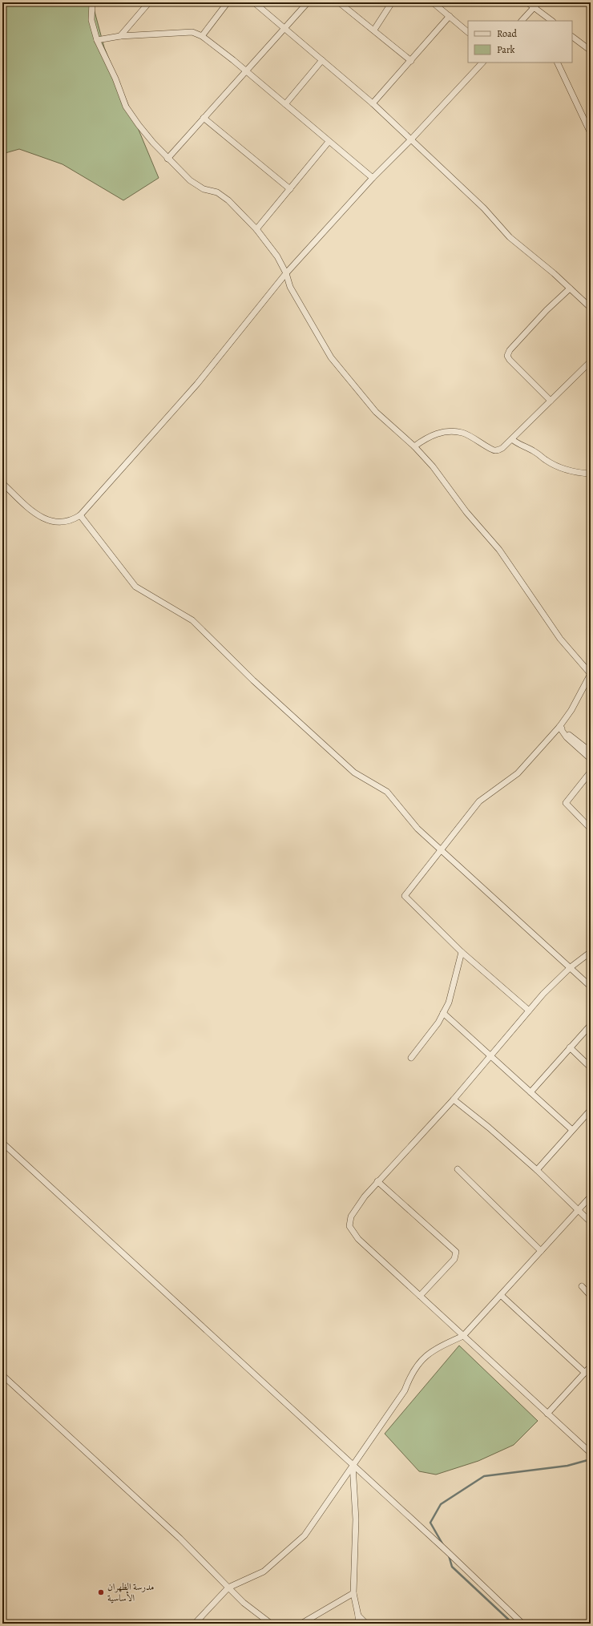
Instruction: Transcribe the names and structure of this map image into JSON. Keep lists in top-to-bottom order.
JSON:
{
  "places": ["مدرسة الظهران الأساسية"],
  "legend": ["Road", "Park"]
}
